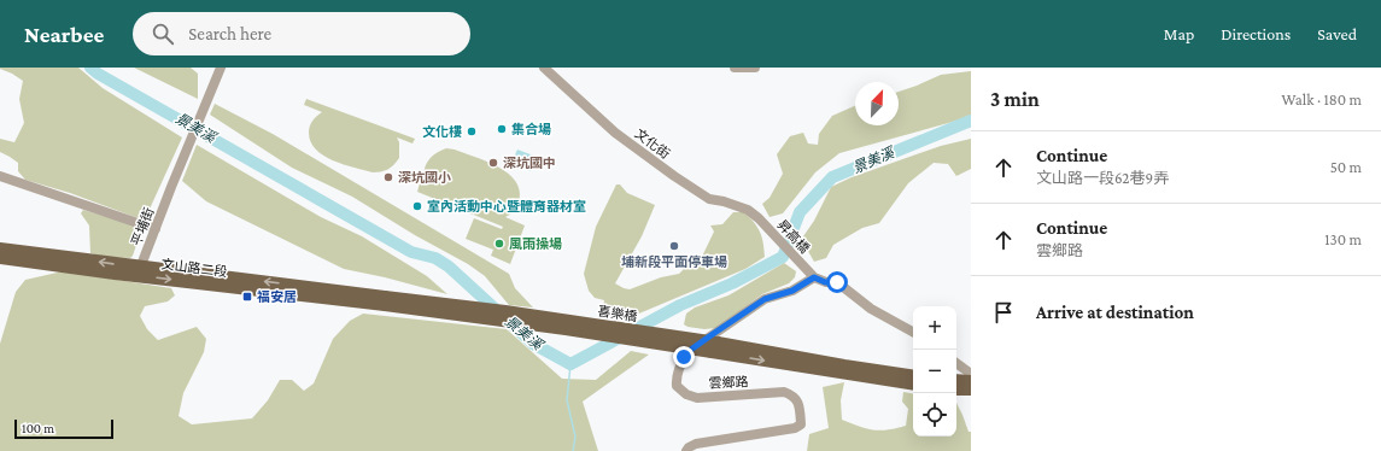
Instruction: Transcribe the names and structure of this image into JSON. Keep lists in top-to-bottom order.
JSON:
{
  "streets": {
    "main road": ["文山路二段", "喜樂橋"],
    "street": [
      "文化街",
      "平埔街",
      "昇高橋",
      "雲鄉路"
    ]
  },
  "crossings": [
    ["文化街", "昇高橋"],
    ["平埔街", "文山路二段"],
    ["昇高橋", "雲鄉路"],
    ["文山路二段", "喜樂橋"]
  ],
  "water": ["景美溪"],
  "places": {
    "other": [
      "集合場",
      "文化樓",
      "深坑國中",
      "深坑國小",
      "室內活動中心暨體育器材室",
      "風雨操場",
      "埔新段平面停車場"
    ],
    "transit": ["福安居"]
  },
  "scale_bar": "100 m",
  "north": "top right",
  "page": {
    "header": "Nearbee",
    "search": "Search here",
    "nav": ["Map", "Directions", "Saved"],
    "heading": ["3 min", "Walk · 180 m"],
    "list": [
      ["Continue", "文山路一段62巷9弄", "50 m"],
      ["Continue", "雲鄉路", "130 m"],
      "Arrive at destination"
    ],
    "map_buttons": ["+", "−"],
    "scale": "100 m"
  }
}
